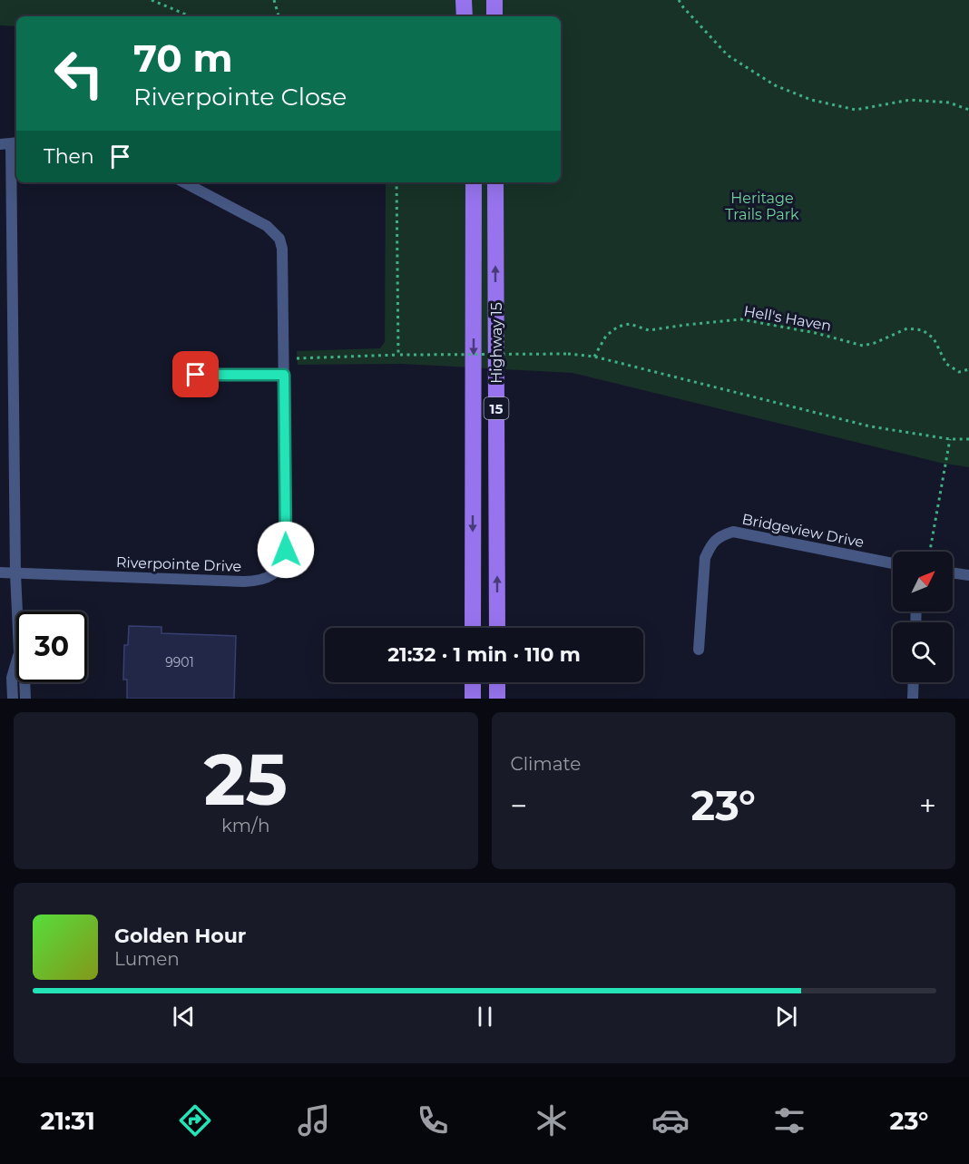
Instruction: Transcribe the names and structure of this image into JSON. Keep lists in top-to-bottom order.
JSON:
{
  "streets": {
    "main road": ["Highway 15", "15"],
    "street": ["Bridgeview Drive", "Riverpointe Drive"],
    "path": ["Hell's Haven"]
  },
  "parks": ["Heritage Trails Park"],
  "house_numbers": ["9901"],
  "north": "top right",
  "page": {
    "turn": ["70 m", "Riverpointe Close"],
    "then": "Then",
    "limit": "30",
    "trip": "21:32 · 1 min · 110 m",
    "tile": [
      ["25", "km/h"],
      "Climate"
    ],
    "heat": ["−", "23°", "+"],
    "song": ["Golden Hour", "Lumen"],
    "tabs": ["21:31", "23°"]
  }
}
